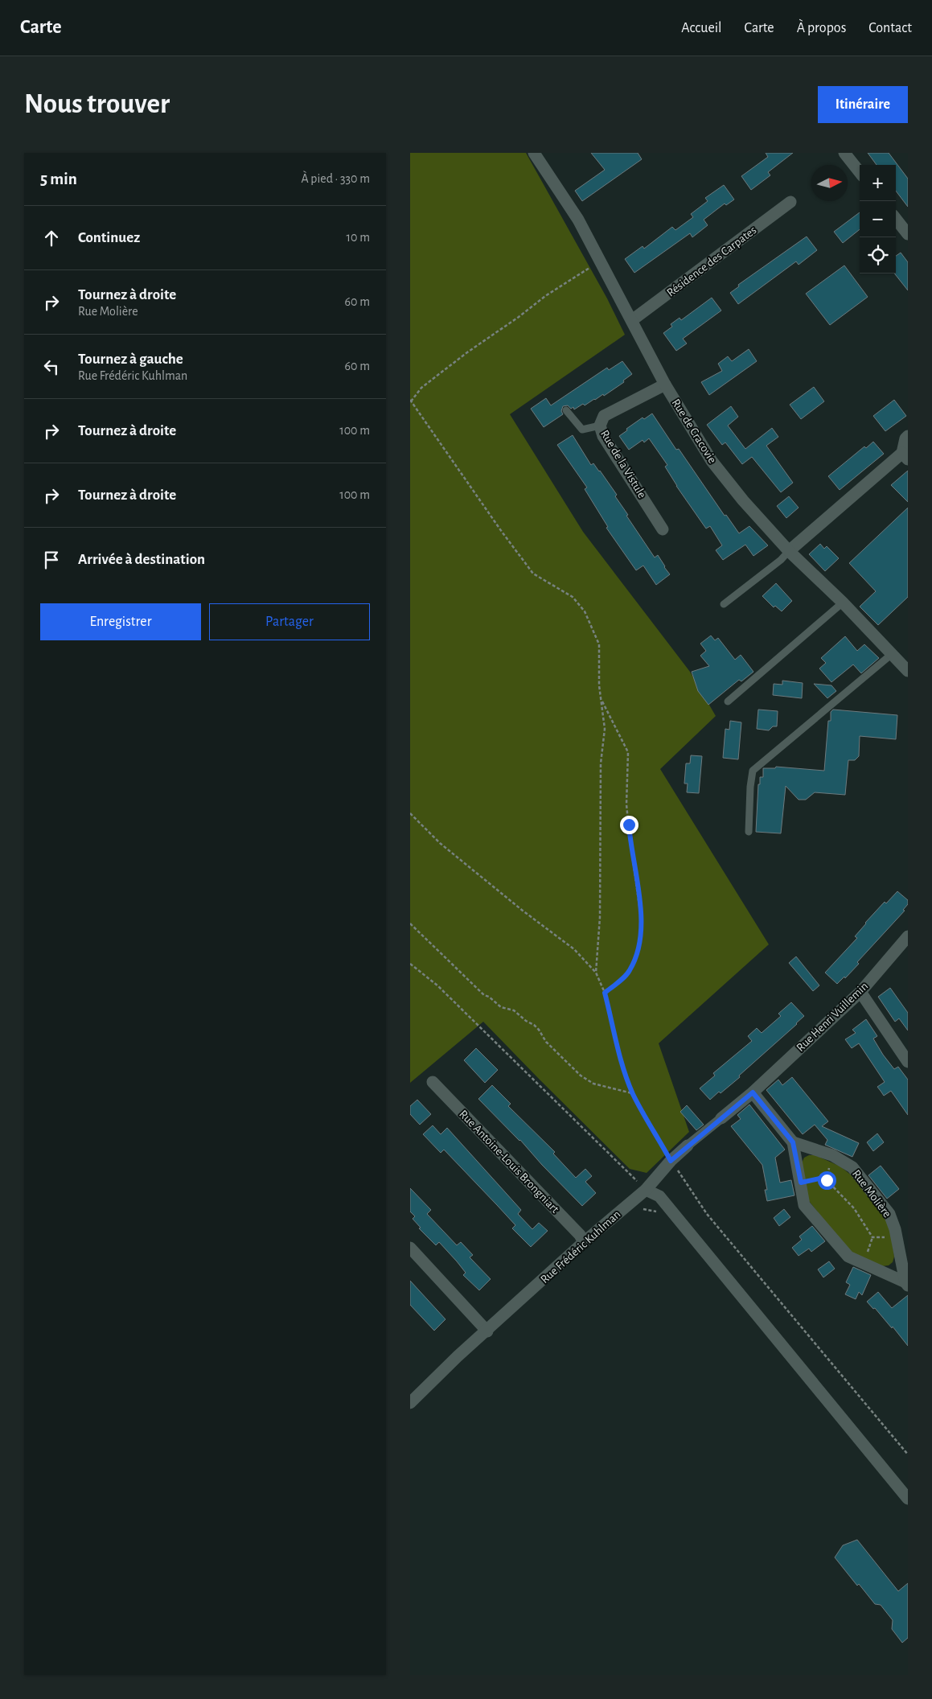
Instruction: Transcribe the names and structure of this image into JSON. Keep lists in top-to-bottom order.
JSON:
{
  "streets": {
    "street": [
      "Résidence des Carpates",
      "Rue de Cracovie",
      "Rue de la Vistule",
      "Rue Henri Vuillemin",
      "Rue Antoine-Louis Brongniart",
      "Rue Molière",
      "Rue Frédéric Kuhlman"
    ]
  },
  "crossings": [
    ["Résidence des Carpates", "Rue de Cracovie"],
    ["Rue de Cracovie", "Rue de la Vistule"],
    ["Rue Henri Vuillemin", "Rue Molière"],
    ["Rue Henri Vuillemin", "Rue Frédéric Kuhlman"],
    ["Rue Antoine-Louis Brongniart", "Rue Frédéric Kuhlman"],
    ["Rue Molière", "Rue Frédéric Kuhlman"]
  ],
  "north": "right",
  "page": {
    "header": "Carte",
    "nav": [
      "Accueil",
      "Carte",
      "À propos",
      "Contact"
    ],
    "buttons": [
      "Itinéraire",
      ["Enregistrer", "Partager"]
    ],
    "title": "Nous trouver",
    "heading": ["5 min", "À pied · 330 m"],
    "map_buttons": ["+", "−"],
    "list": [
      ["Continuez", "10 m"],
      ["Tournez à droite", "Rue Molière", "60 m"],
      ["Tournez à gauche", "Rue Frédéric Kuhlman", "60 m"],
      ["Tournez à droite", "100 m"],
      ["Tournez à droite", "100 m"],
      "Arrivée à destination"
    ]
  }
}
